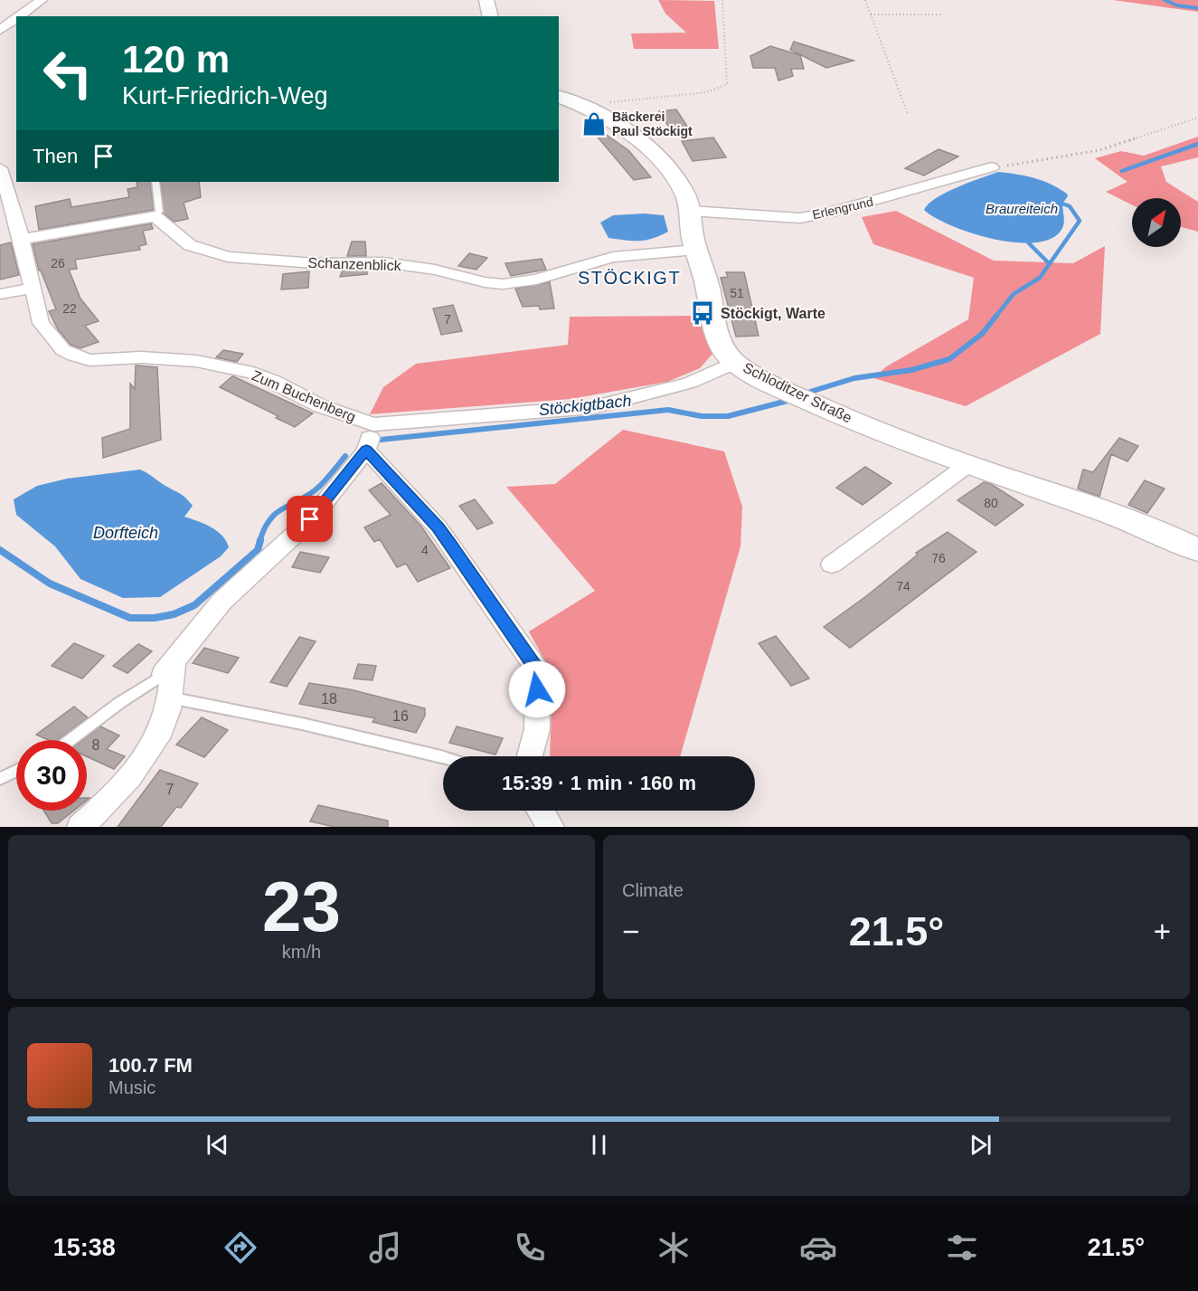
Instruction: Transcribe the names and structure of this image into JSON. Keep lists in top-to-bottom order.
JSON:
{
  "streets": {
    "street": [
      "Erlengrund",
      "Schanzenblick",
      "Schloditzer Straße",
      "Zum Buchenberg"
    ]
  },
  "crossings": [
    ["Erlengrund", "Schloditzer Straße"],
    ["Schanzenblick", "Schloditzer Straße"],
    ["Schloditzer Straße", "Zum Buchenberg"]
  ],
  "districts": ["STÖCKIGT"],
  "water": ["Braureiteich", "Stöckigtbach", "Dorfteich"],
  "places": {
    "shop": ["Bäckerei Paul Stöckigt"],
    "bus stop": ["Stöckigt, Warte"]
  },
  "house_numbers": [
    "26",
    "51",
    "22",
    "7",
    "80",
    "4",
    "76",
    "74",
    "18",
    "16",
    "8",
    "7"
  ],
  "north": "top right",
  "page": {
    "turn": ["120 m", "Kurt-Friedrich-Weg"],
    "then": "Then",
    "limit": "30",
    "trip": "15:39 · 1 min · 160 m",
    "tile": [
      ["23", "km/h"],
      "Climate"
    ],
    "heat": ["−", "21.5°", "+"],
    "song": ["100.7 FM", "Music"],
    "tabs": ["15:38", "21.5°"]
  }
}
